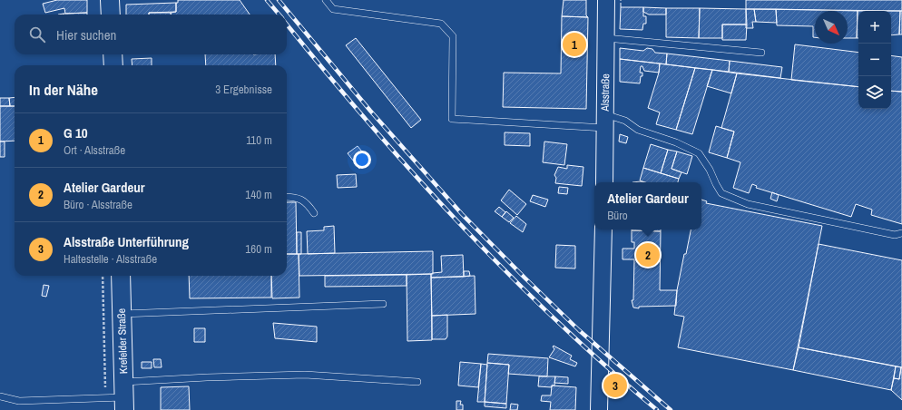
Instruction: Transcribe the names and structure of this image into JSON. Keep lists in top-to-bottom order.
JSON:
{
  "streets": {
    "main road": ["Krefelder Straße"],
    "street": ["Alsstraße"]
  },
  "north": "bottom right",
  "page": {
    "map_buttons": ["+", "−"],
    "search": "Hier suchen",
    "pins": ["1", "2", "3"],
    "heading": ["In der Nähe", "3 Ergebnisse"],
    "list": [
      {
        "mark": "1",
        "name": "G 10",
        "note": "Ort · Alsstraße",
        "value": "110 m"
      },
      {
        "mark": "2",
        "name": "Atelier Gardeur",
        "note": "Büro · Alsstraße",
        "value": "140 m"
      },
      {
        "mark": "3",
        "name": "Alsstraße Unterführung",
        "note": "Haltestelle · Alsstraße",
        "value": "160 m"
      }
    ],
    "popup": ["Atelier Gardeur", "Büro"]
  }
}
